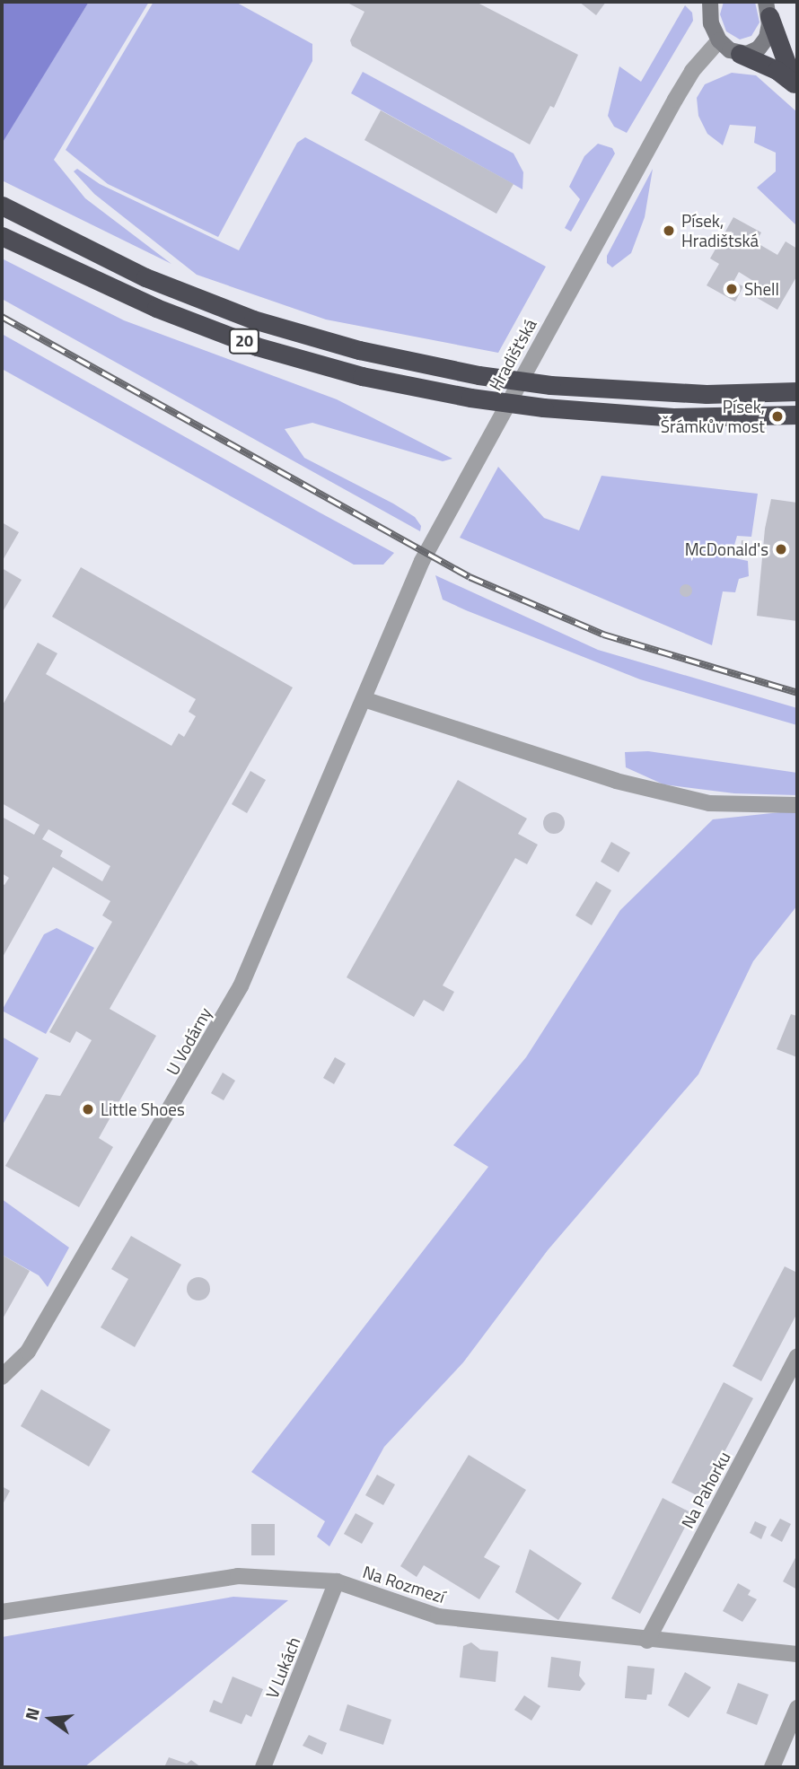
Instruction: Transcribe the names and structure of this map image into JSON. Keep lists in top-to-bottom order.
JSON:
{
  "streets": {
    "highway": ["20"],
    "street": [
      "Hradišťská",
      "U Vodárny",
      "Na Pahorku",
      "Na Rozmezí",
      "V Lukách"
    ]
  },
  "crossings": [
    ["Hradišťská", "U Vodárny"],
    ["Na Pahorku", "Na Rozmezí"],
    ["Na Rozmezí", "V Lukách"]
  ],
  "places": [
    "Písek, Hradištská",
    "Shell",
    "Písek, Šrámkův most",
    "McDonald's",
    "Little Shoes"
  ],
  "north": "left"
}
